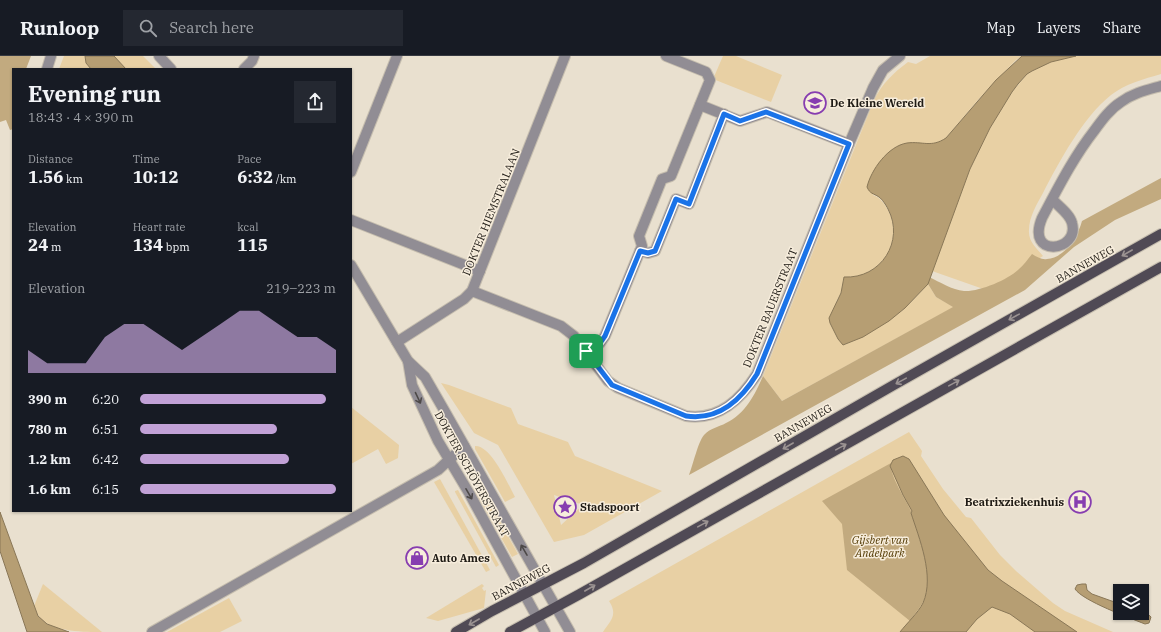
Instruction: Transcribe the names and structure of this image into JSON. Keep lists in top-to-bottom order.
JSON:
{
  "streets": {
    "main road": ["BANNEWEG"],
    "street": ["DOKTER HIEMSTRALAAN", "DOKTER BAUERSTRAAT", "DOKTER SCHÖYERSTRAAT"]
  },
  "crossings": [
    ["DOKTER HIEMSTRALAAN", "DOKTER BAUERSTRAAT"],
    ["DOKTER HIEMSTRALAAN", "DOKTER SCHÖYERSTRAAT"],
    ["BANNEWEG", "DOKTER SCHÖYERSTRAAT"]
  ],
  "parks": ["Gijsbert van Andelpark"],
  "places": {
    "school or university": ["De Kleine Wereld"],
    "hospital": ["Beatrixziekenhuis"],
    "place": ["Stadspoort"],
    "shop": ["Auto Ames"]
  },
  "page": {
    "header": "Runloop",
    "search": "Search here",
    "nav": ["Map", "Layers", "Share"],
    "heading": ["Evening run", "18:43 · 4 × 390 m"],
    "stats": [
      ["Distance", "1.56 km"],
      ["Time", "10:12"],
      ["Pace", "6:32 /km"],
      ["Elevation", "24 m"],
      ["Heart rate", "134 bpm"],
      ["kcal", "115"]
    ],
    "chart": ["Elevation", "219–223 m"],
    "list": [
      {
        "name": "390 m",
        "note": "6:20"
      },
      {
        "name": "780 m",
        "note": "6:51"
      },
      {
        "name": "1.2 km",
        "note": "6:42"
      },
      {
        "name": "1.6 km",
        "note": "6:15"
      }
    ]
  }
}
